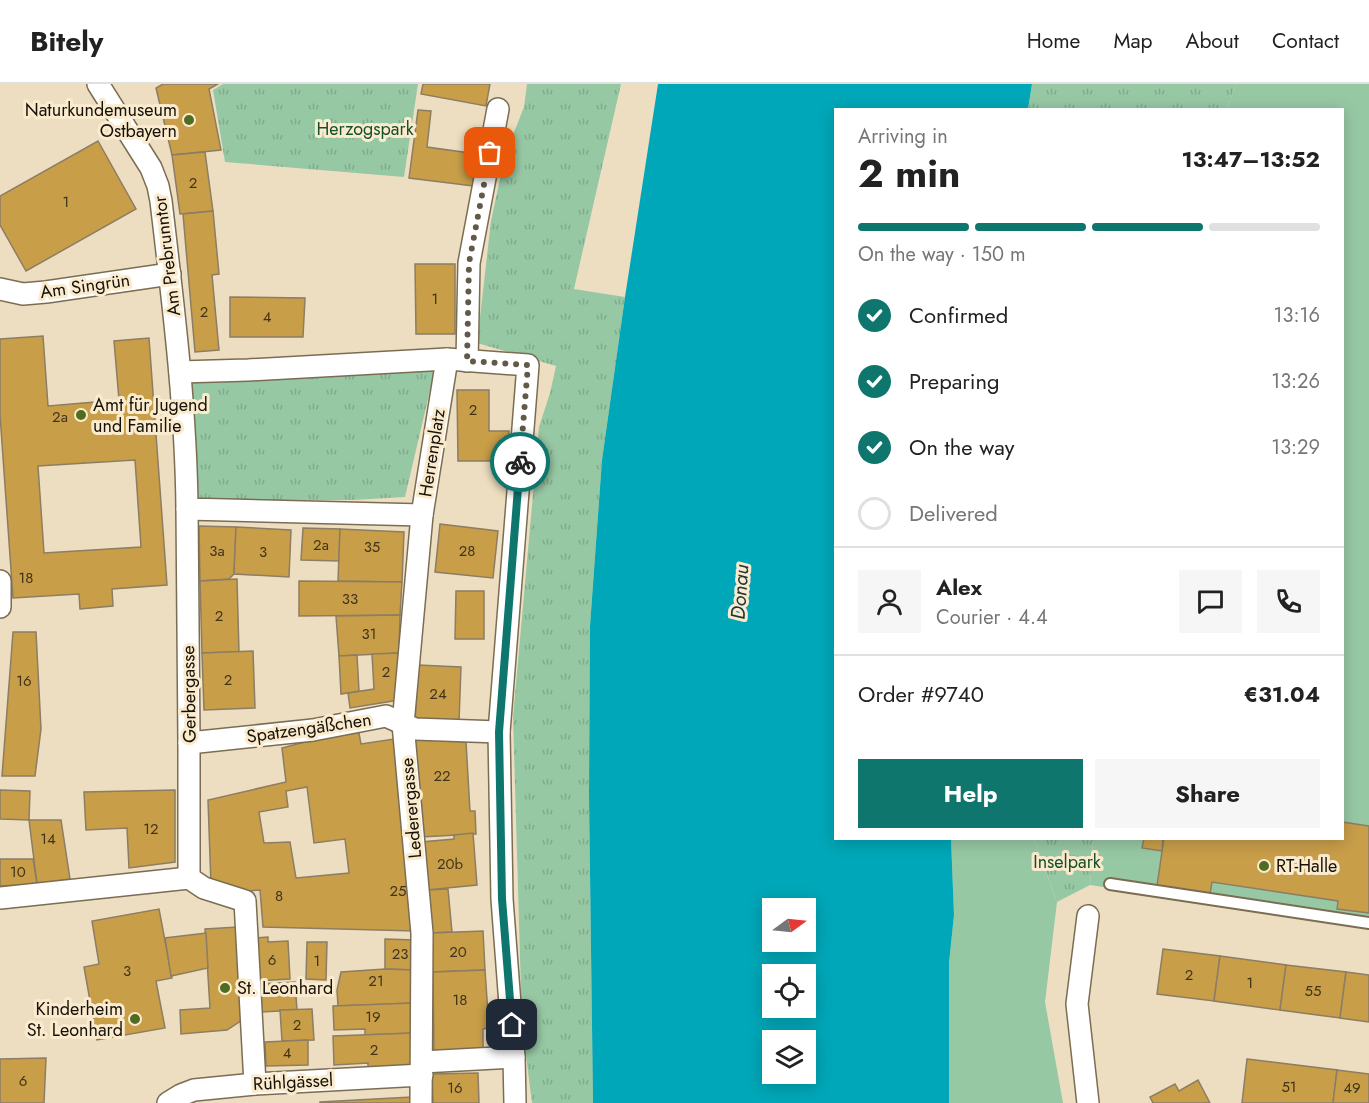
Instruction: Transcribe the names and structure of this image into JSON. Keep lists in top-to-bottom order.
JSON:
{
  "streets": {
    "street": [
      "Am Prebrunntor",
      "Am Singrün",
      "Herrenplatz",
      "Gerbergasse",
      "Spatzengäßchen",
      "Lederergasse",
      "Rühlgässel"
    ]
  },
  "crossings": [
    ["Am Prebrunntor", "Am Singrün"],
    ["Herrenplatz", "Gerbergasse"],
    ["Herrenplatz", "Lederergasse"],
    ["Gerbergasse", "Spatzengäßchen"],
    ["Spatzengäßchen", "Lederergasse"],
    ["Lederergasse", "Rühlgässel"]
  ],
  "water": ["Donau"],
  "parks": ["Herzogspark", "Inselpark"],
  "places": [
    "Naturkundemuseum Ostbayern",
    "Amt für Jugend und Familie",
    "RT-Halle",
    "St. Leonhard",
    "Kinderheim St. Leonhard"
  ],
  "house_numbers": [
    "2",
    "1",
    "1",
    "2",
    "4",
    "2",
    "2a",
    "2a",
    "35",
    "3a",
    "28",
    "3",
    "18",
    "33",
    "2",
    "31",
    "2",
    "2",
    "16",
    "24",
    "22",
    "12",
    "14",
    "20b",
    "10",
    "25",
    "8",
    "20",
    "23",
    "6",
    "1",
    "3",
    "2",
    "21",
    "1",
    "55",
    "18",
    "19",
    "2",
    "2",
    "4",
    "6",
    "51",
    "16",
    "49"
  ],
  "north": "right",
  "page": {
    "header": "Bitely",
    "nav": [
      "Home",
      "Map",
      "About",
      "Contact"
    ],
    "heading": ["2 min", "Arriving in", "13:47–13:52"],
    "panel": [
      "Alex",
      "Courier · 4.4",
      "Order #9740",
      "€31.04"
    ],
    "bar": "On the way · 150 m",
    "list": [
      ["Confirmed", "13:16"],
      ["Preparing", "13:26"],
      ["On the way", "13:29"],
      "Delivered"
    ],
    "buttons": ["Help", "Share"]
  }
}
